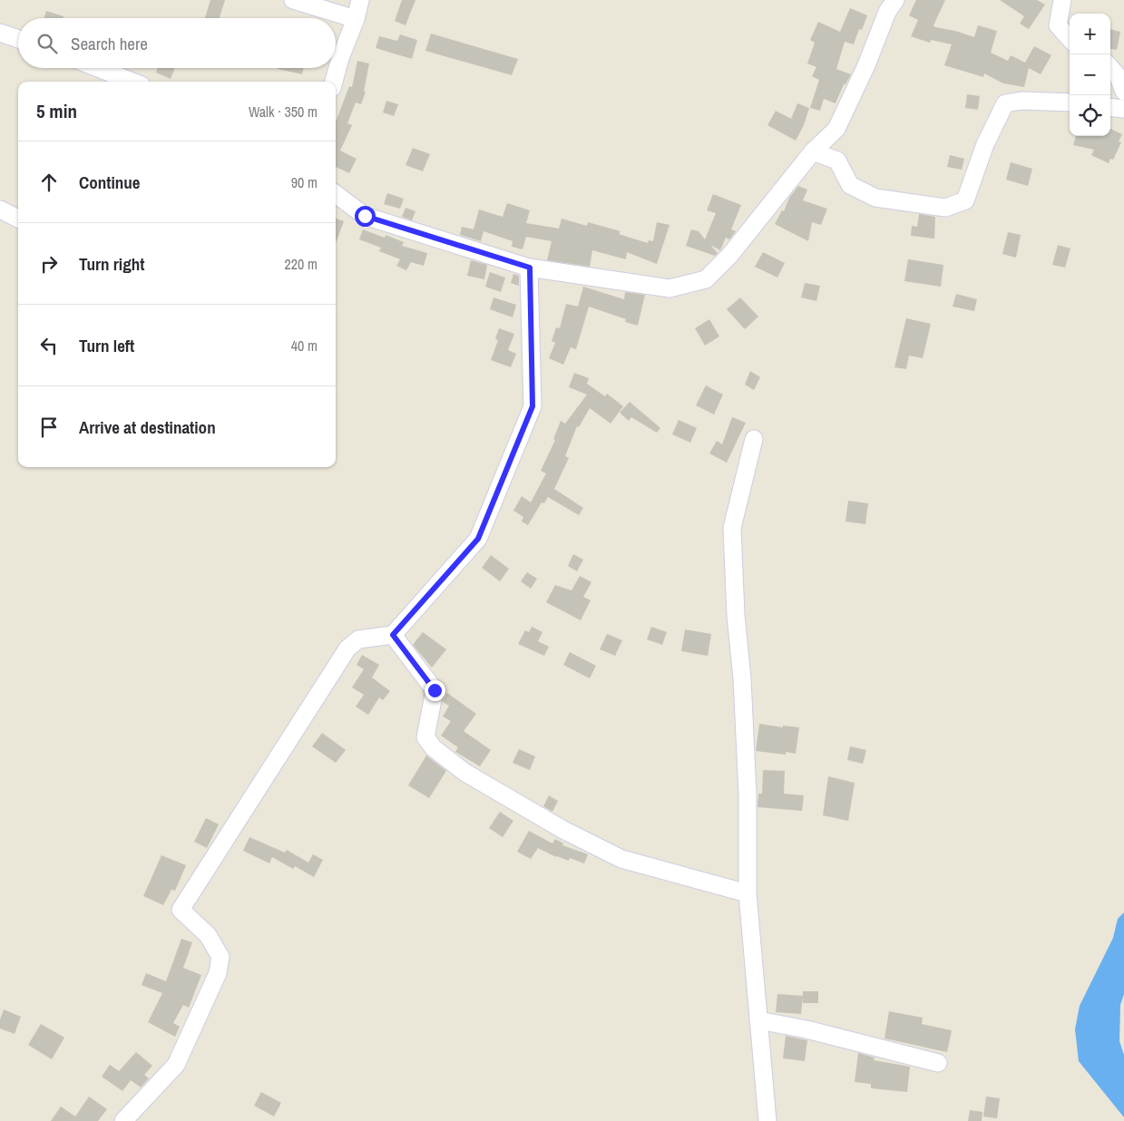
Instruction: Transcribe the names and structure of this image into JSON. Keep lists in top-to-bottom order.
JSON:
{
  "page": {
    "map_buttons": ["+", "−"],
    "search": "Search here",
    "heading": ["5 min", "Walk · 350 m"],
    "list": [
      ["Continue", "90 m"],
      ["Turn right", "220 m"],
      ["Turn left", "40 m"],
      "Arrive at destination"
    ]
  }
}
